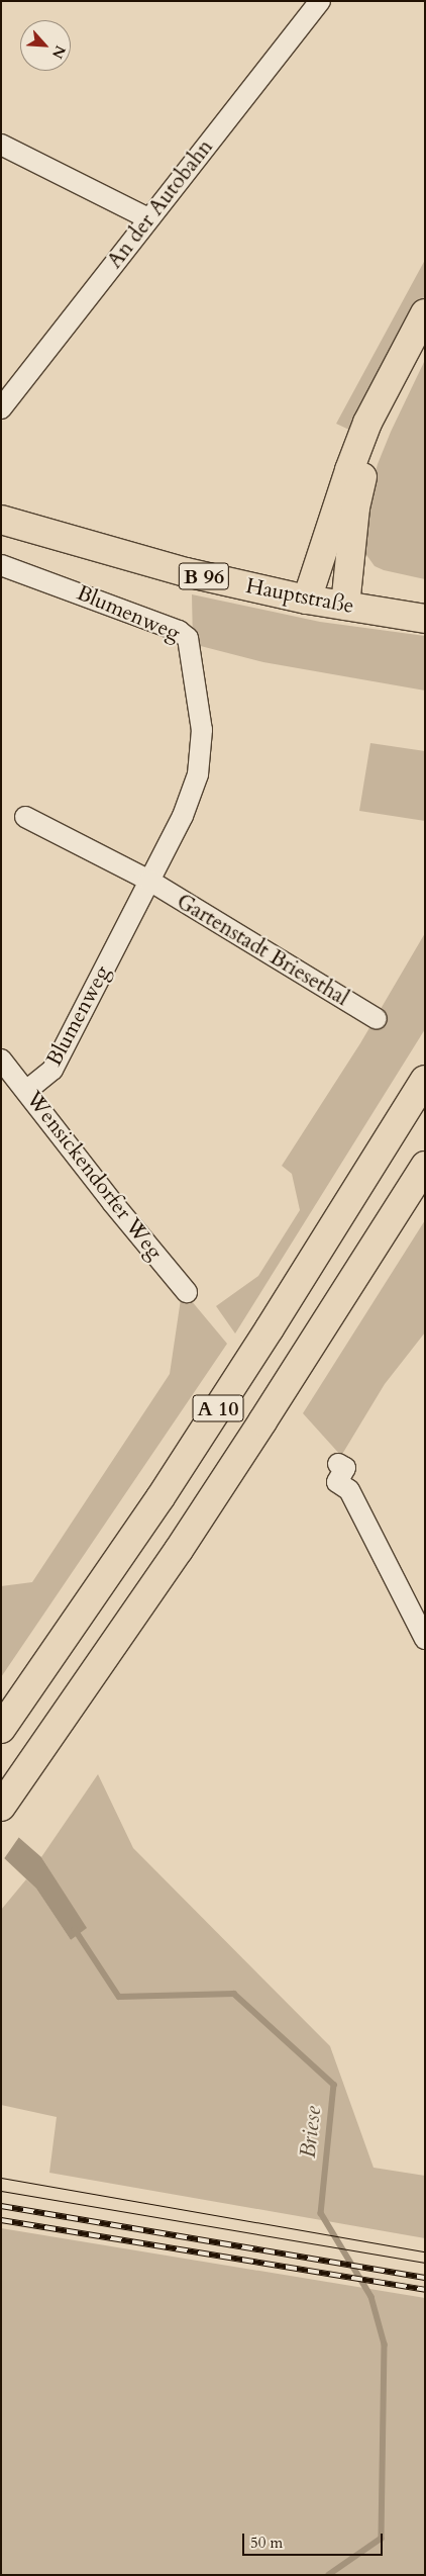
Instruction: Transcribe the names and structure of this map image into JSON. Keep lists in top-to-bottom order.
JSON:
{
  "streets": {
    "main road": ["B 96", "Hauptstraße", "A 10"],
    "street": [
      "An der Autobahn",
      "Blumenweg",
      "Gartenstadt Briesethal",
      "Wensickendorfer Weg"
    ]
  },
  "crossings": [
    ["Blumenweg", "Gartenstadt Briesethal"],
    ["Blumenweg", "Wensickendorfer Weg"]
  ],
  "water": ["Briese"],
  "scale_bar": "50 m",
  "north": "bottom right"
}
